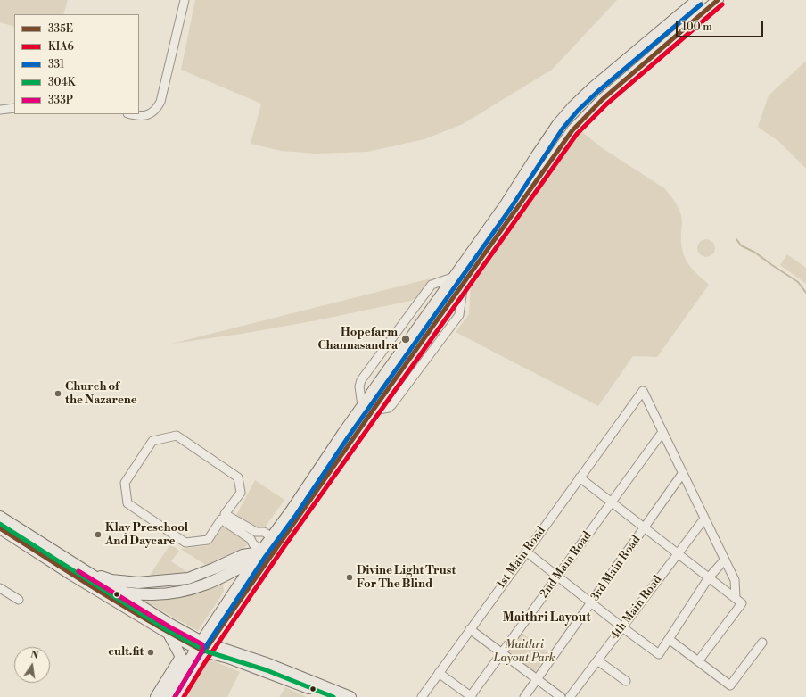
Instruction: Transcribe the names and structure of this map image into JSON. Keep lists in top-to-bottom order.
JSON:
{
  "streets": {
    "street": [
      "1st Main Road",
      "2nd Main Road",
      "3rd Main Road",
      "4th Main Road"
    ]
  },
  "crossings": [
    ["1st Main Road", "2nd Main Road"]
  ],
  "districts": ["Maithri Layout"],
  "parks": ["Maithri Layout Park"],
  "places": [
    "Hopefarm Channasandra",
    "Church of the Nazarene",
    "Klay Preschool And Daycare",
    "Divine Light Trust For The Blind",
    "cult.fit"
  ],
  "lines": [
    "transit line 335E",
    "transit line KIA6",
    "transit line 331",
    "transit line 304K",
    "transit line 333P"
  ],
  "legend": [
    "335E",
    "KIA6",
    "331",
    "304K",
    "333P"
  ],
  "scale_bar": "100 m",
  "north": "top"
}
